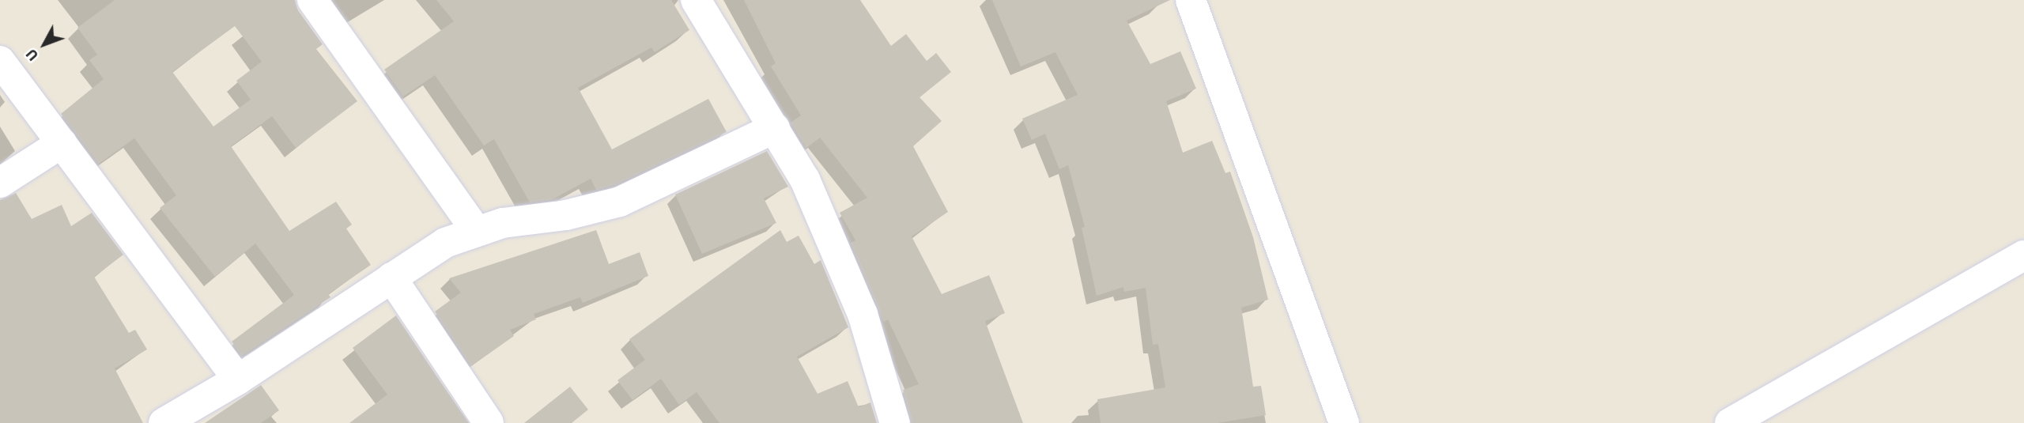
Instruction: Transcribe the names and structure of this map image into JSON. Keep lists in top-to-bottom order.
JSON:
{
  "north": "bottom left"
}
